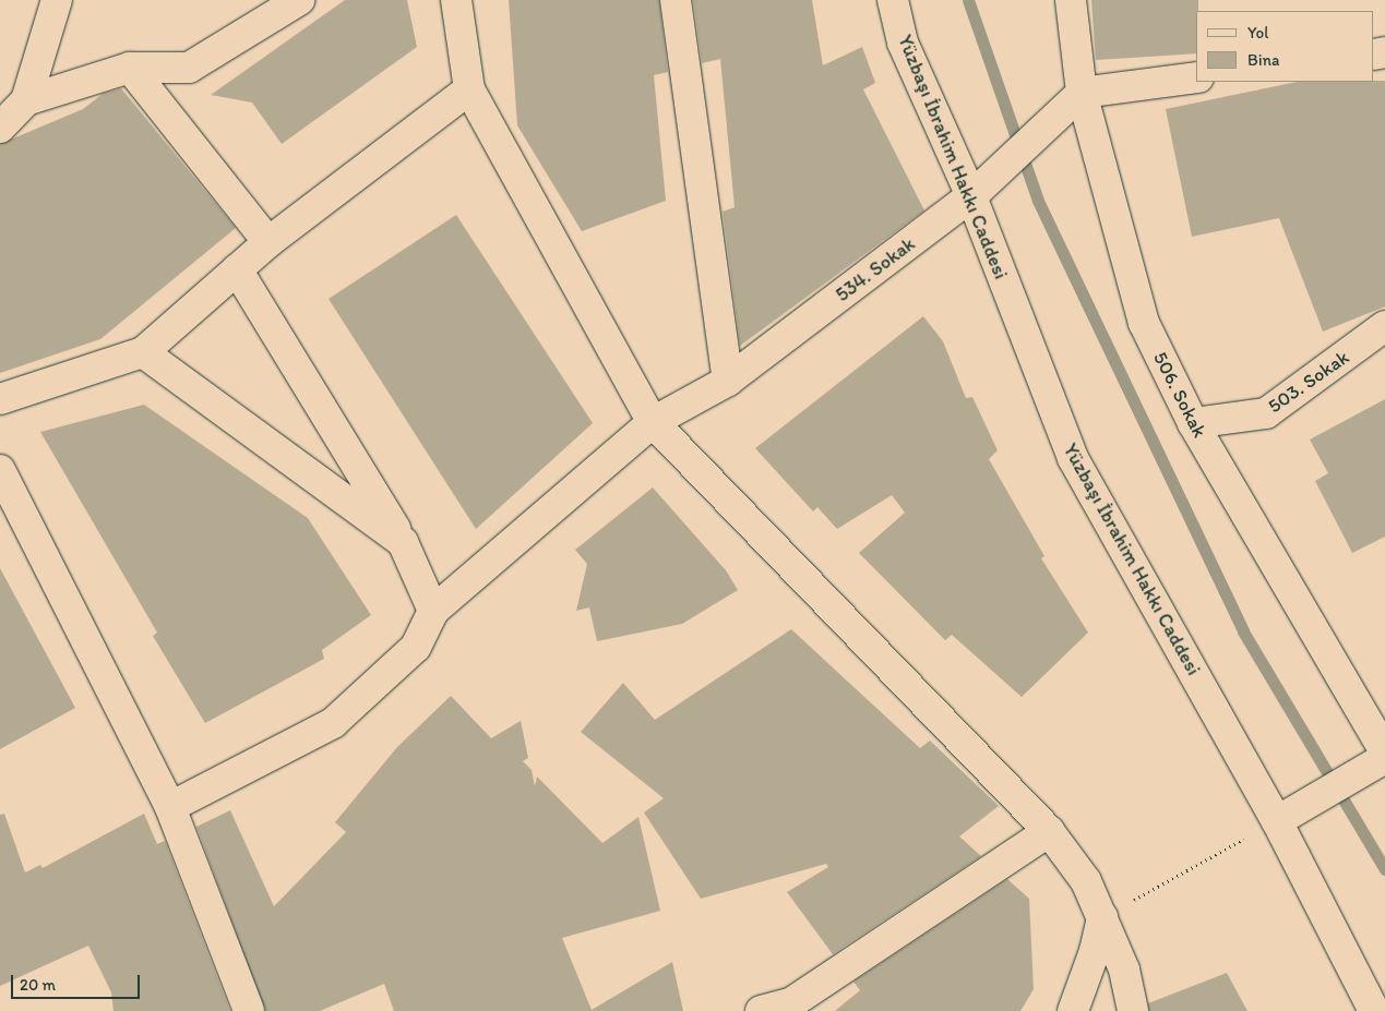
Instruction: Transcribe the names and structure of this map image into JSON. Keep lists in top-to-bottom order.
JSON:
{
  "streets": {
    "street": [
      "Yüzbaşı İbrahim Hakkı Caddesi",
      "534. Sokak",
      "503. Sokak",
      "506. Sokak"
    ]
  },
  "crossings": [
    ["Yüzbaşı İbrahim Hakkı Caddesi", "534. Sokak"],
    ["534. Sokak", "506. Sokak"],
    ["503. Sokak", "506. Sokak"]
  ],
  "legend": ["Yol", "Bina"],
  "scale_bar": "20 m"
}
